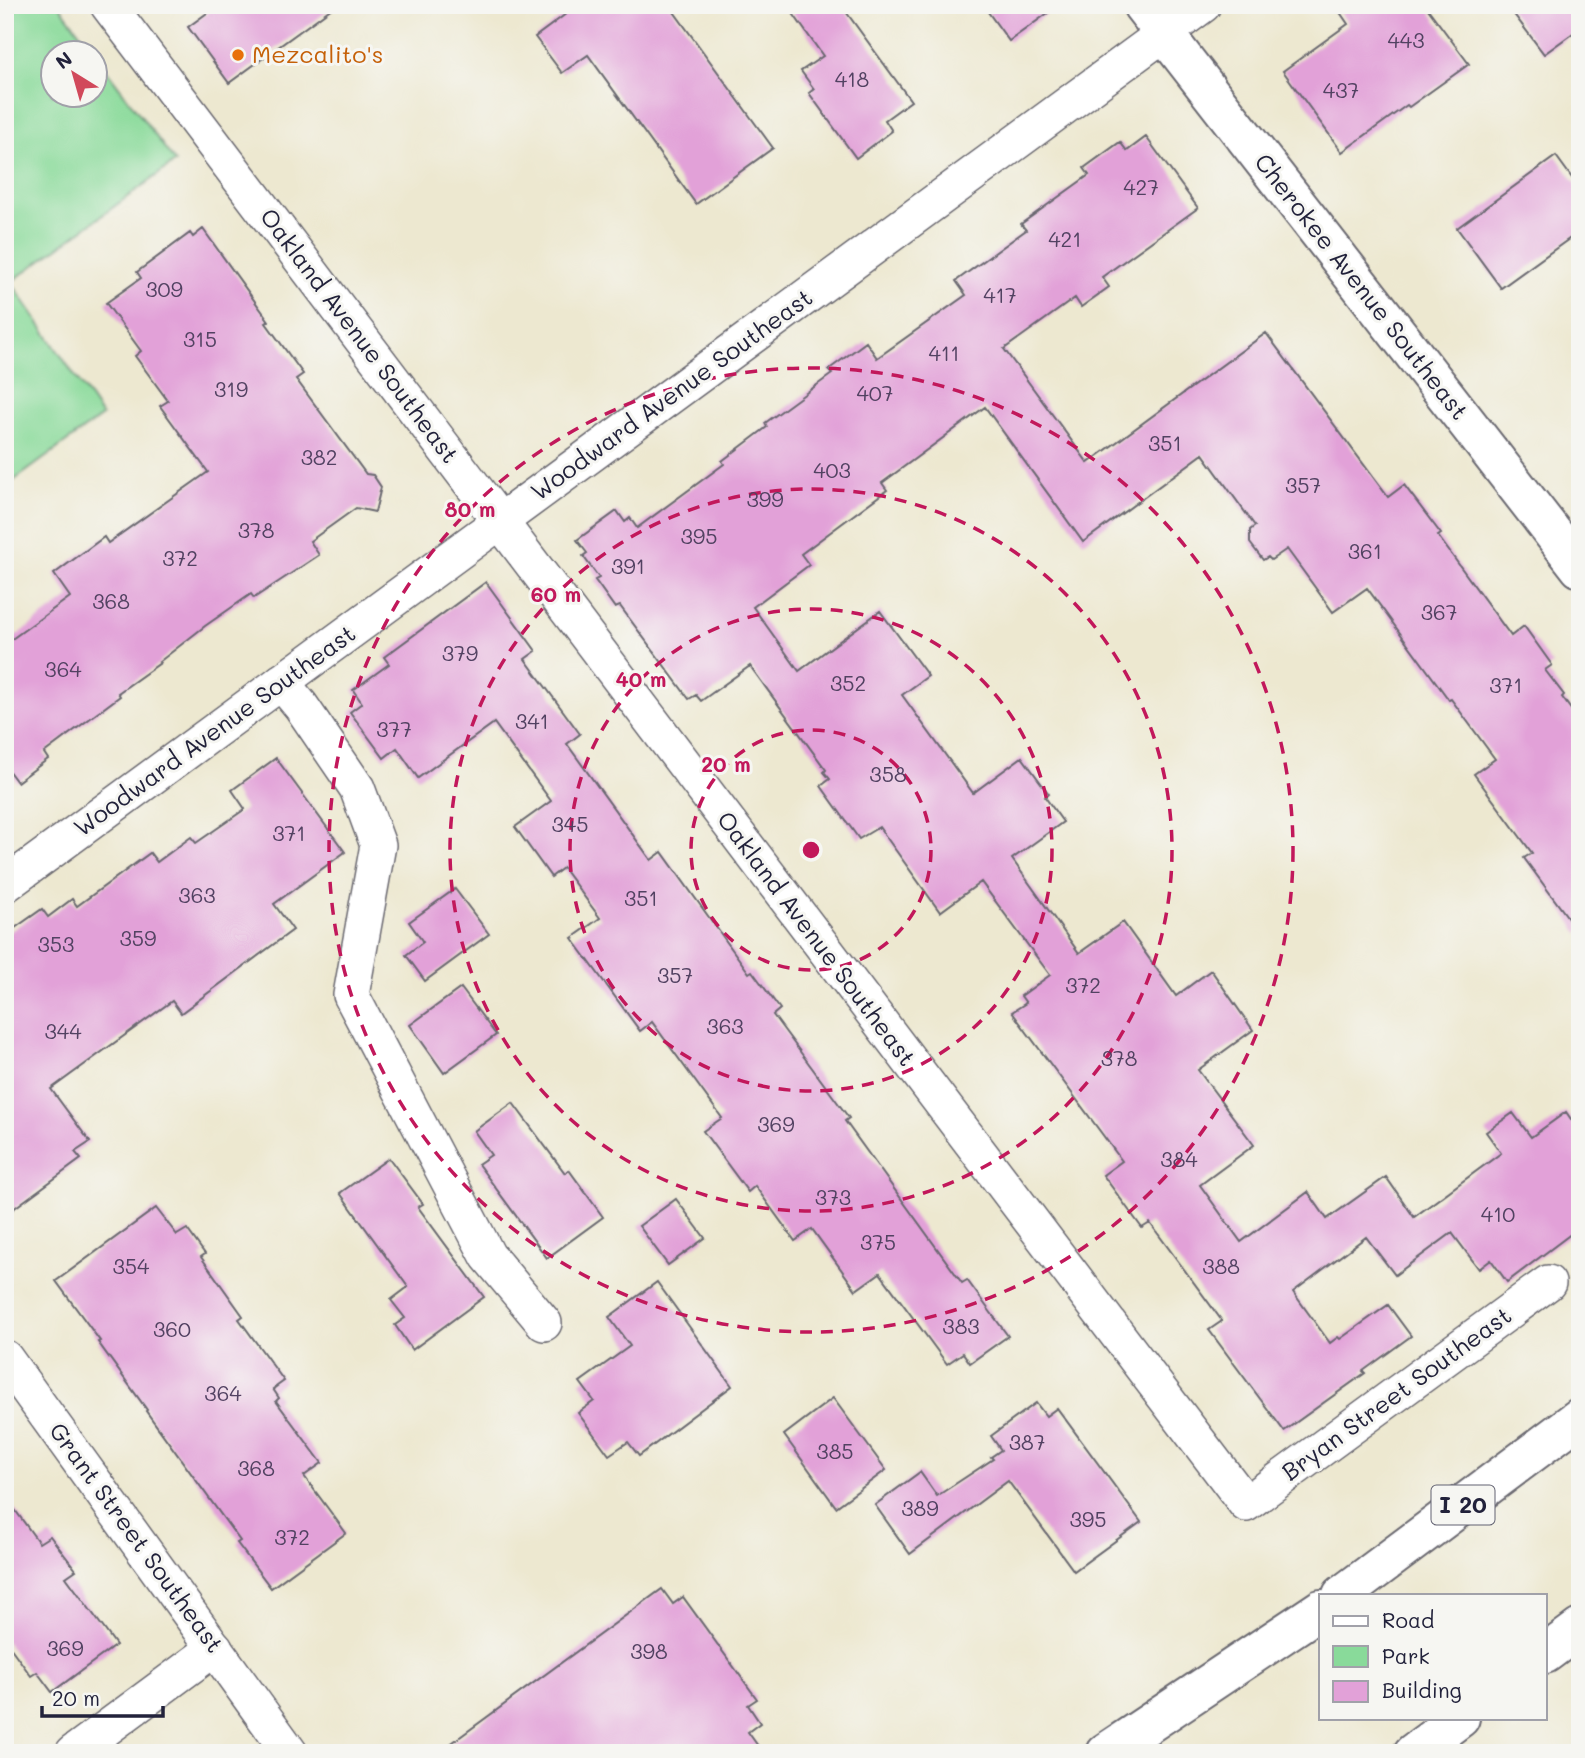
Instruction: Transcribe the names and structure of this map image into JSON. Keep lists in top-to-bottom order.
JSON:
{
  "streets": {
    "main road": ["Cherokee Avenue Southeast", "I 20"],
    "street": [
      "Oakland Avenue Southeast",
      "Woodward Avenue Southeast",
      "Bryan Street Southeast",
      "Grant Street Southeast"
    ]
  },
  "crossings": [
    ["Cherokee Avenue Southeast", "Woodward Avenue Southeast"],
    ["Oakland Avenue Southeast", "Woodward Avenue Southeast"],
    ["Oakland Avenue Southeast", "Bryan Street Southeast"]
  ],
  "places": ["Mezcalito's"],
  "house_numbers": [
    "443",
    "418",
    "437",
    "427",
    "421",
    "309",
    "417",
    "315",
    "411",
    "319",
    "407",
    "351",
    "382",
    "403",
    "357",
    "399",
    "378",
    "395",
    "361",
    "372",
    "391",
    "368",
    "367",
    "379",
    "364",
    "352",
    "371",
    "341",
    "377",
    "358",
    "345",
    "371",
    "363",
    "351",
    "359",
    "353",
    "357",
    "372",
    "363",
    "344",
    "378",
    "369",
    "384",
    "373",
    "410",
    "375",
    "354",
    "388",
    "383",
    "360",
    "364",
    "387",
    "385",
    "368",
    "389",
    "395",
    "372",
    "369",
    "398"
  ],
  "legend": ["Road", "Park", "Building"],
  "scale_bar": "20 m",
  "north": "top left",
  "rings": [
    "80 m",
    "60 m",
    "40 m",
    "20 m"
  ]
}
